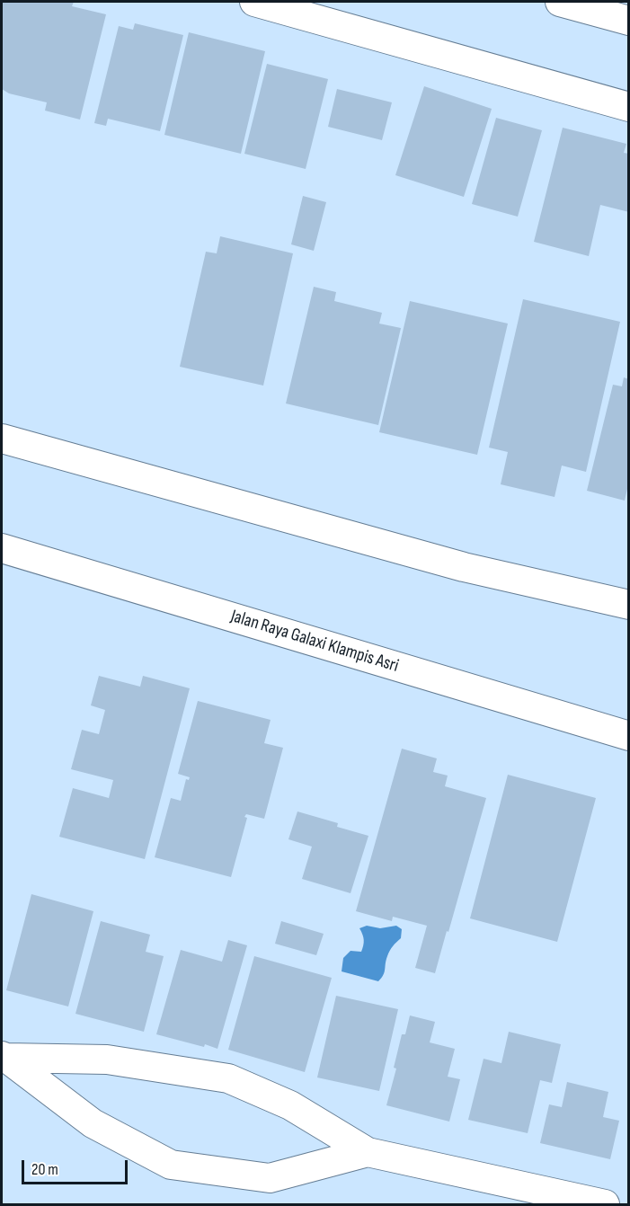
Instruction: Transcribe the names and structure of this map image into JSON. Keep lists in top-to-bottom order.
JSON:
{
  "streets": {
    "street": ["Jalan Raya Galaxi Klampis Asri"]
  },
  "scale_bar": "20 m"
}
